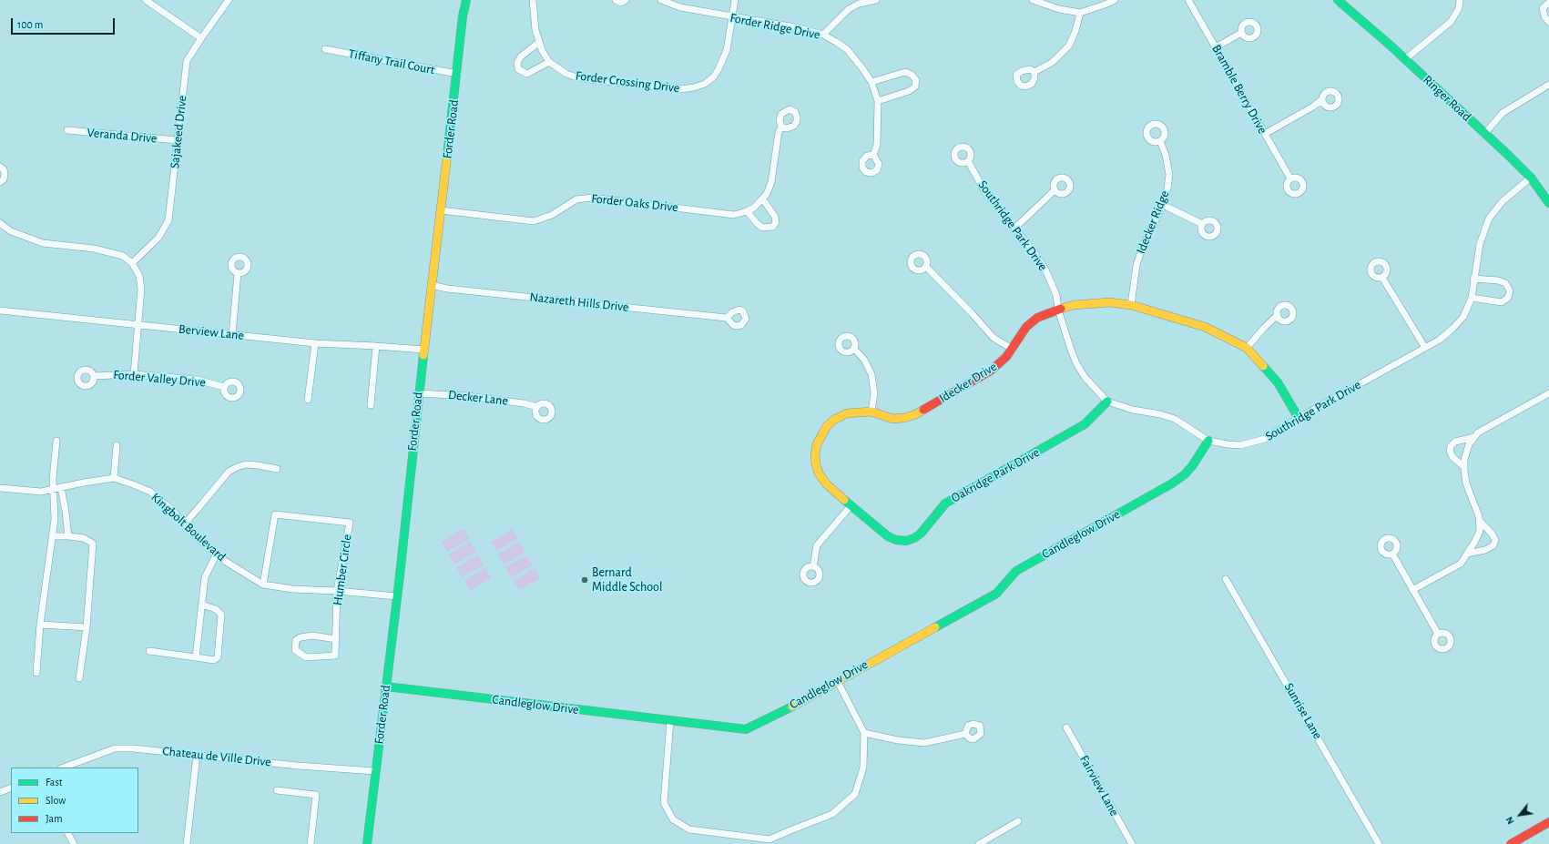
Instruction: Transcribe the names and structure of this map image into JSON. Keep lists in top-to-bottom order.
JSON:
{
  "streets": {
    "street": [
      "Forder Ridge Drive",
      "Tiffany Trail Court",
      "Forder Crossing Drive",
      "Bramble Berry Drive",
      "Ringer Road",
      "Forder Road",
      "Sajakeed Drive",
      "Veranda Drive",
      "Forder Oaks Drive",
      "Idecker Ridge",
      "Southridge Park Drive",
      "Nazareth Hills Drive",
      "Berview Lane",
      "Forder Valley Drive",
      "Idecker Drive",
      "Decker Lane",
      "Oakridge Park Drive",
      "Kingbolt Boulevard",
      "Candleglow Drive",
      "Humber Circle",
      "Sunrise Lane",
      "Chateau de Ville Drive",
      "Fairview Lane"
    ]
  },
  "crossings": [
    ["Forder Ridge Drive", "Forder Crossing Drive"],
    ["Tiffany Trail Court", "Forder Road"],
    ["Ringer Road", "Southridge Park Drive"],
    ["Forder Road", "Forder Oaks Drive"],
    ["Forder Road", "Nazareth Hills Drive"],
    ["Forder Road", "Berview Lane"],
    ["Forder Road", "Decker Lane"],
    ["Forder Road", "Kingbolt Boulevard"],
    ["Forder Road", "Candleglow Drive"],
    ["Forder Road", "Chateau de Ville Drive"],
    ["Sajakeed Drive", "Veranda Drive"],
    ["Idecker Ridge", "Idecker Drive"],
    ["Southridge Park Drive", "Idecker Drive"],
    ["Southridge Park Drive", "Oakridge Park Drive"],
    ["Southridge Park Drive", "Candleglow Drive"],
    ["Idecker Drive", "Oakridge Park Drive"],
    ["Kingbolt Boulevard", "Humber Circle"]
  ],
  "places": ["Bernard Middle School"],
  "legend": ["Fast", "Slow", "Jam"],
  "scale_bar": "100 m",
  "north": "bottom left"
}
